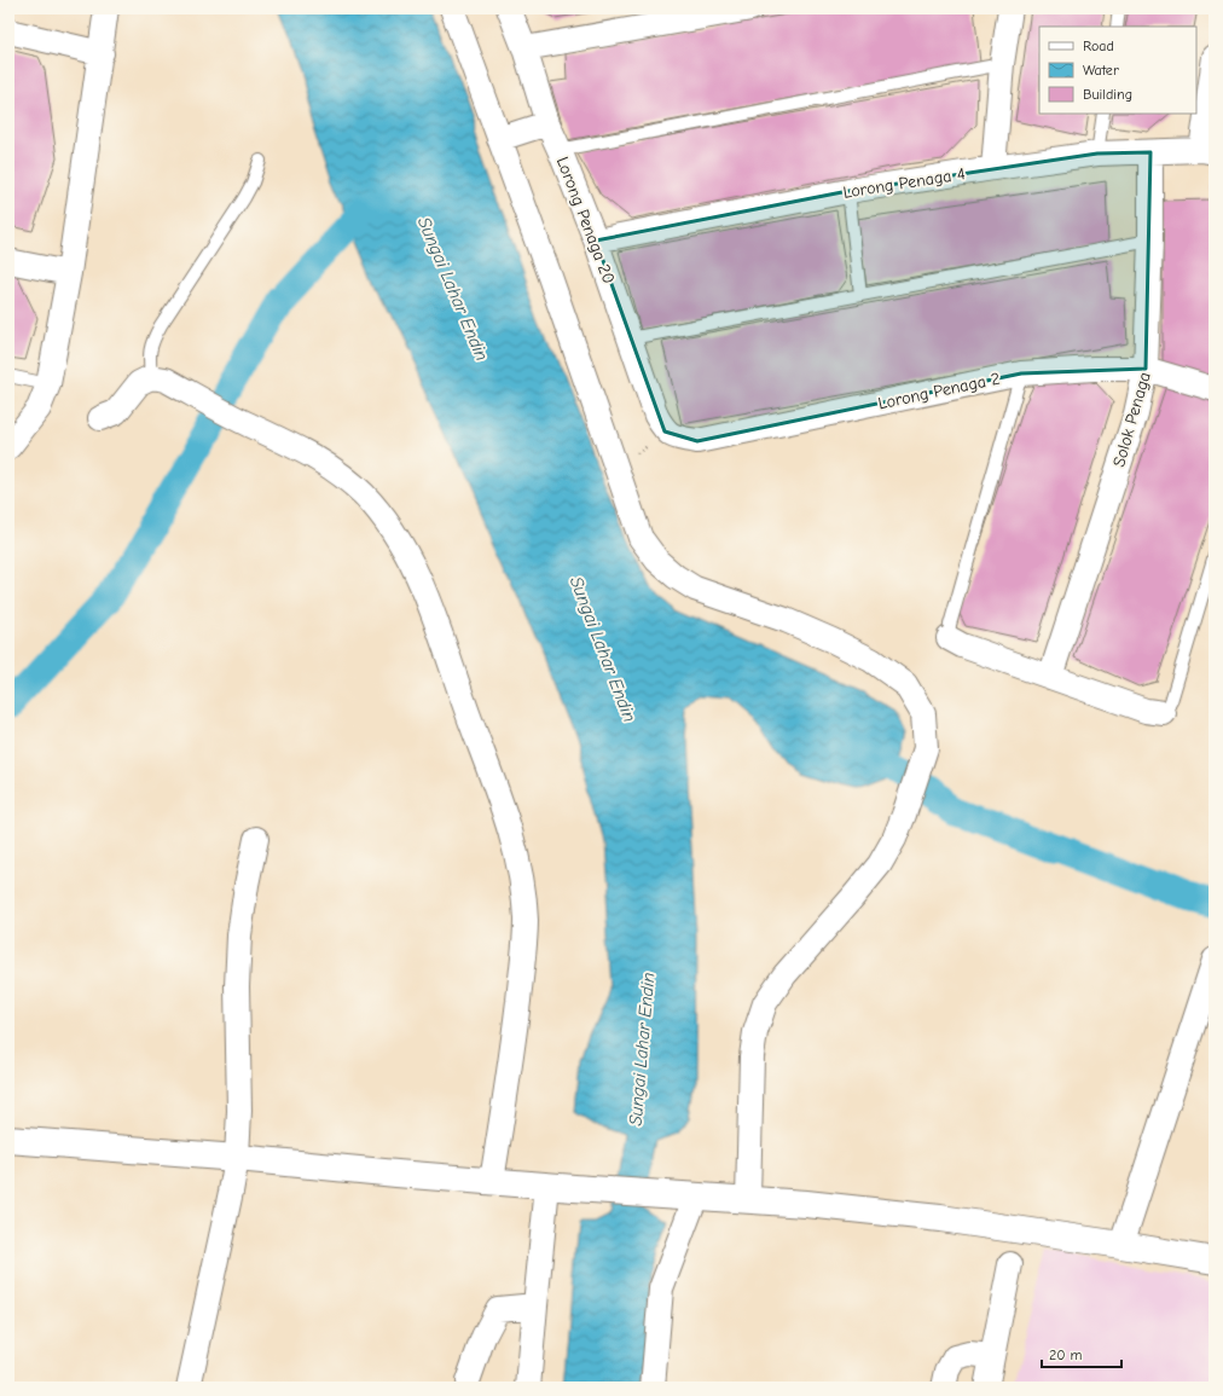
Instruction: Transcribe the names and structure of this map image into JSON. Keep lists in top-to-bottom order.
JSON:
{
  "streets": {
    "street": [
      "Lorong Penaga 4",
      "Lorong Penaga 20",
      "Lorong Penaga 2",
      "Solok Penaga"
    ]
  },
  "crossings": [
    ["Lorong Penaga 4", "Lorong Penaga 20"],
    ["Lorong Penaga 4", "Solok Penaga"],
    ["Lorong Penaga 20", "Lorong Penaga 2"],
    ["Lorong Penaga 2", "Solok Penaga"]
  ],
  "water": ["Sungai Lahar Endin"],
  "legend": ["Road", "Water", "Building"],
  "scale_bar": "20 m"
}
